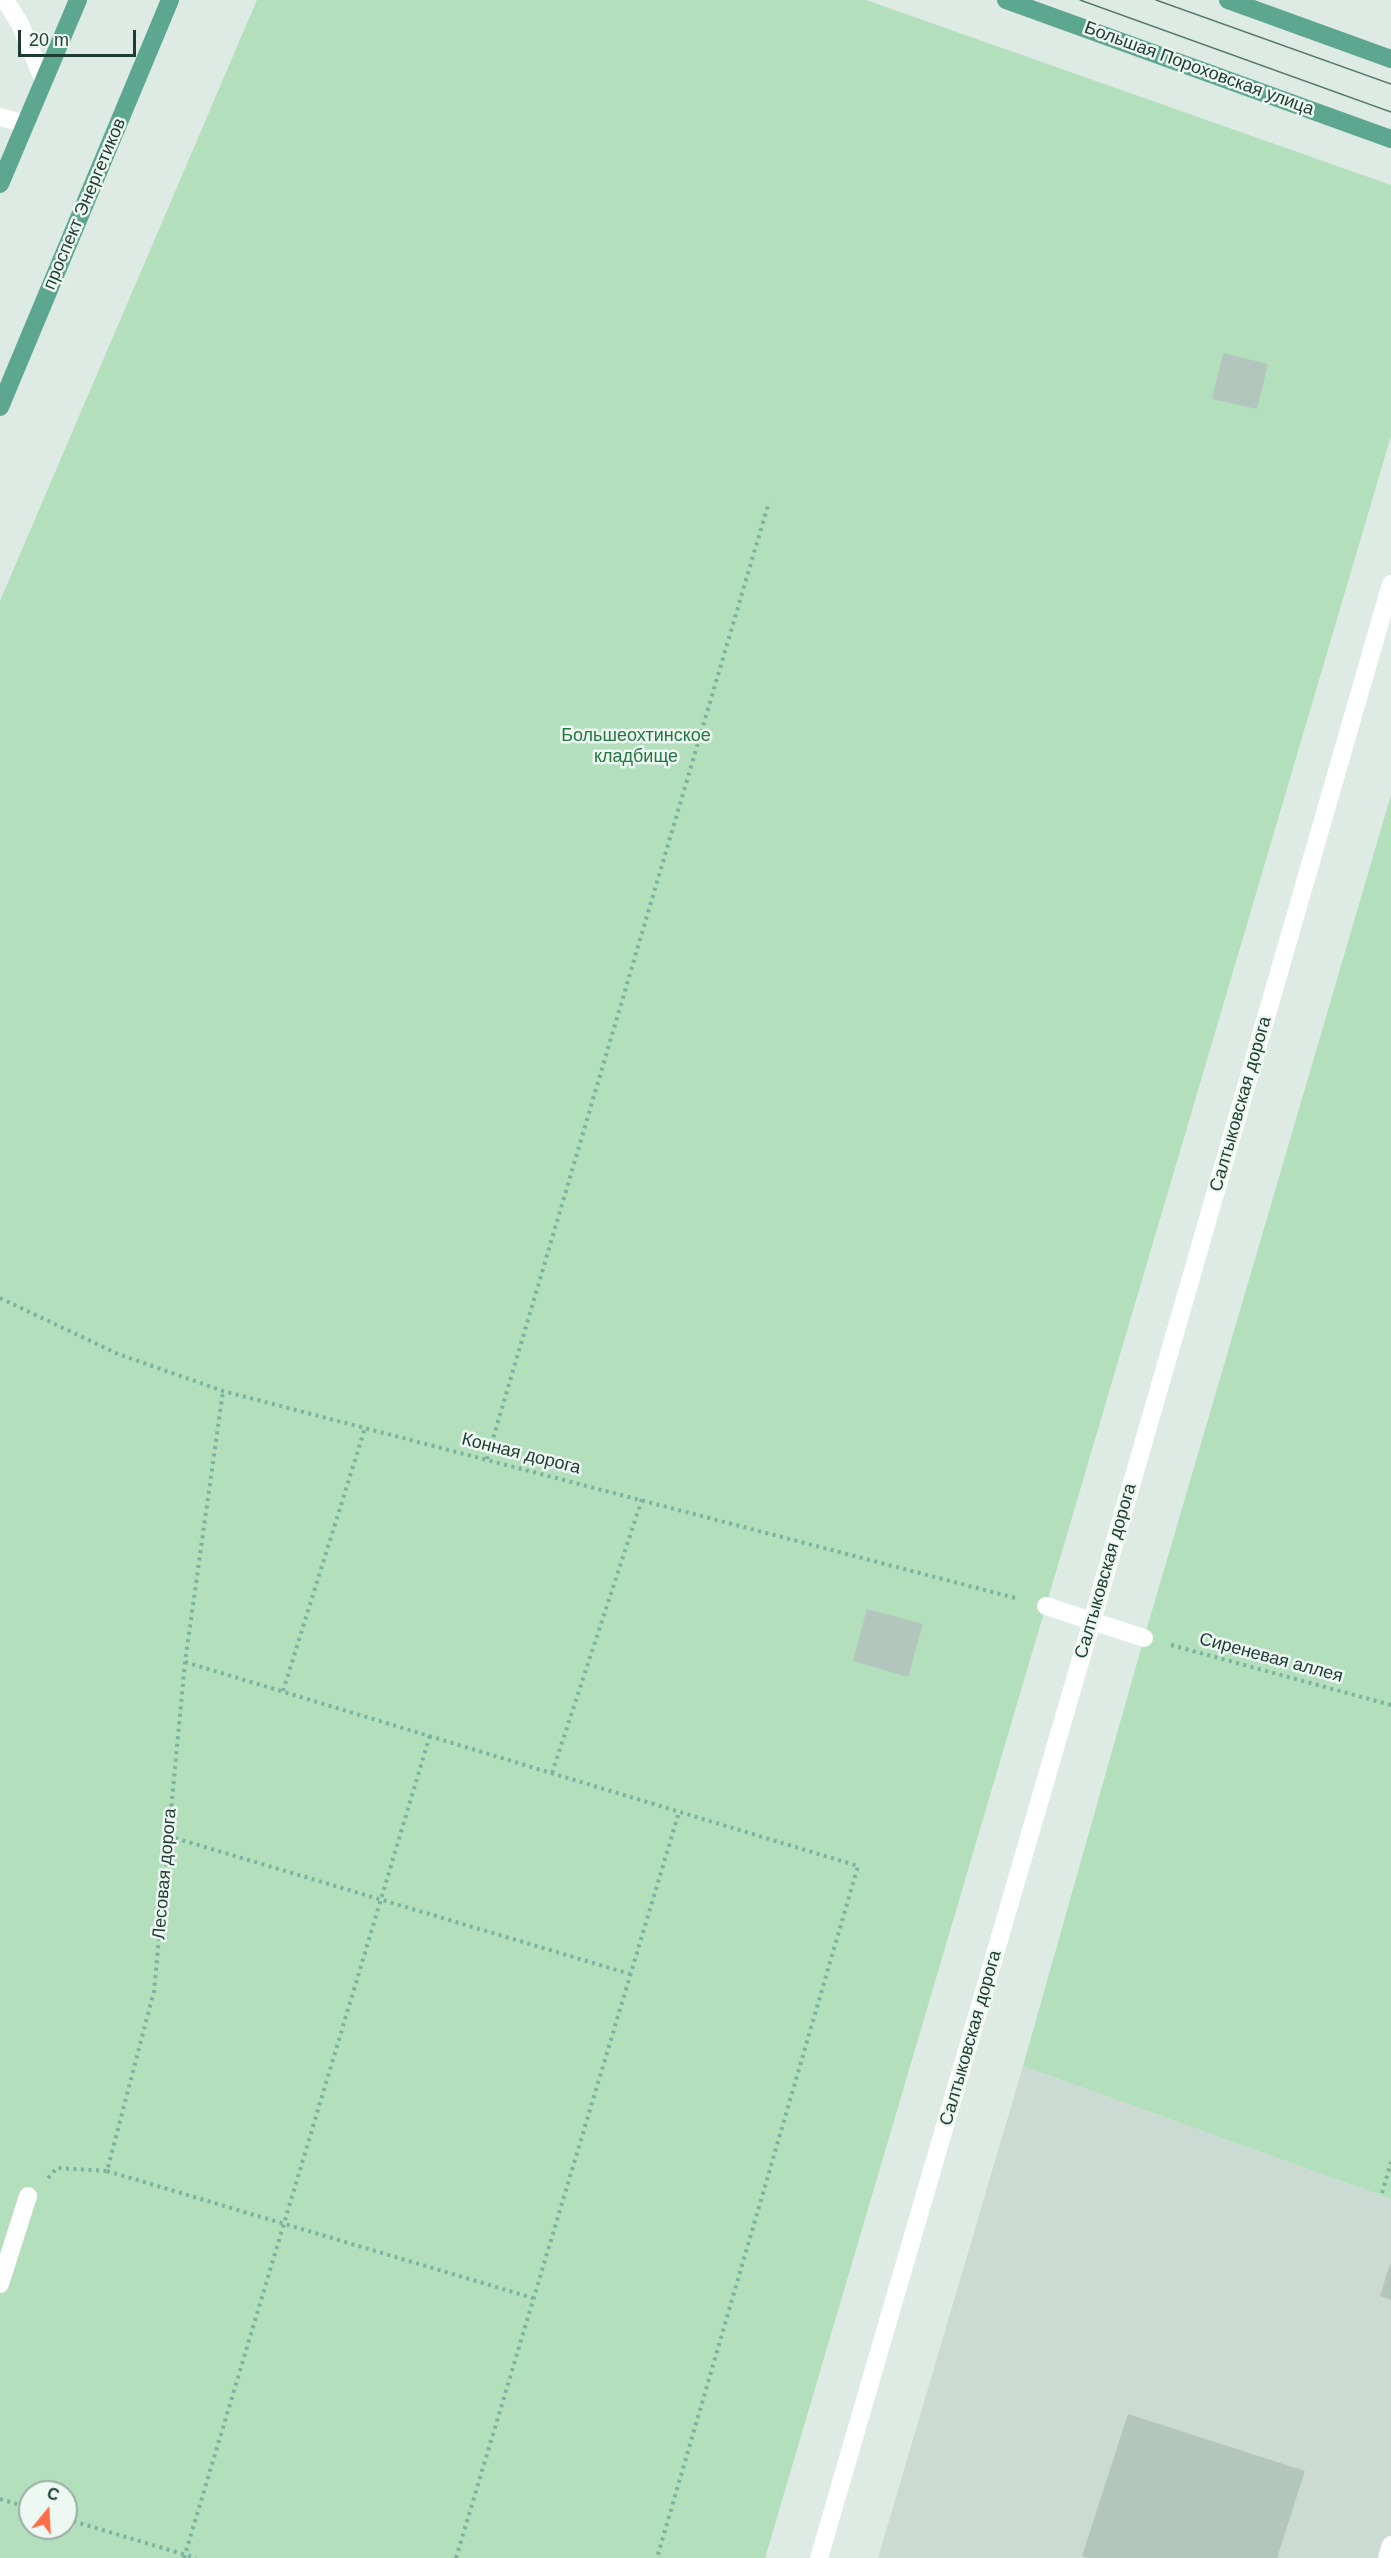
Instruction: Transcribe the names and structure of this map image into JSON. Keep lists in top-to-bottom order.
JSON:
{
  "streets": {
    "main road": ["Большая Пороховская улица", "проспект Энергетиков"],
    "street": ["Салтыковская дорога"],
    "path": ["Конная дорога", "Сиреневая аллея", "Лесовая дорога"]
  },
  "crossings": [
    ["Конная дорога", "Лесовая дорога"]
  ],
  "parks": ["Большеохтинское кладбище"],
  "scale_bar": "20 m",
  "north": "top"
}
